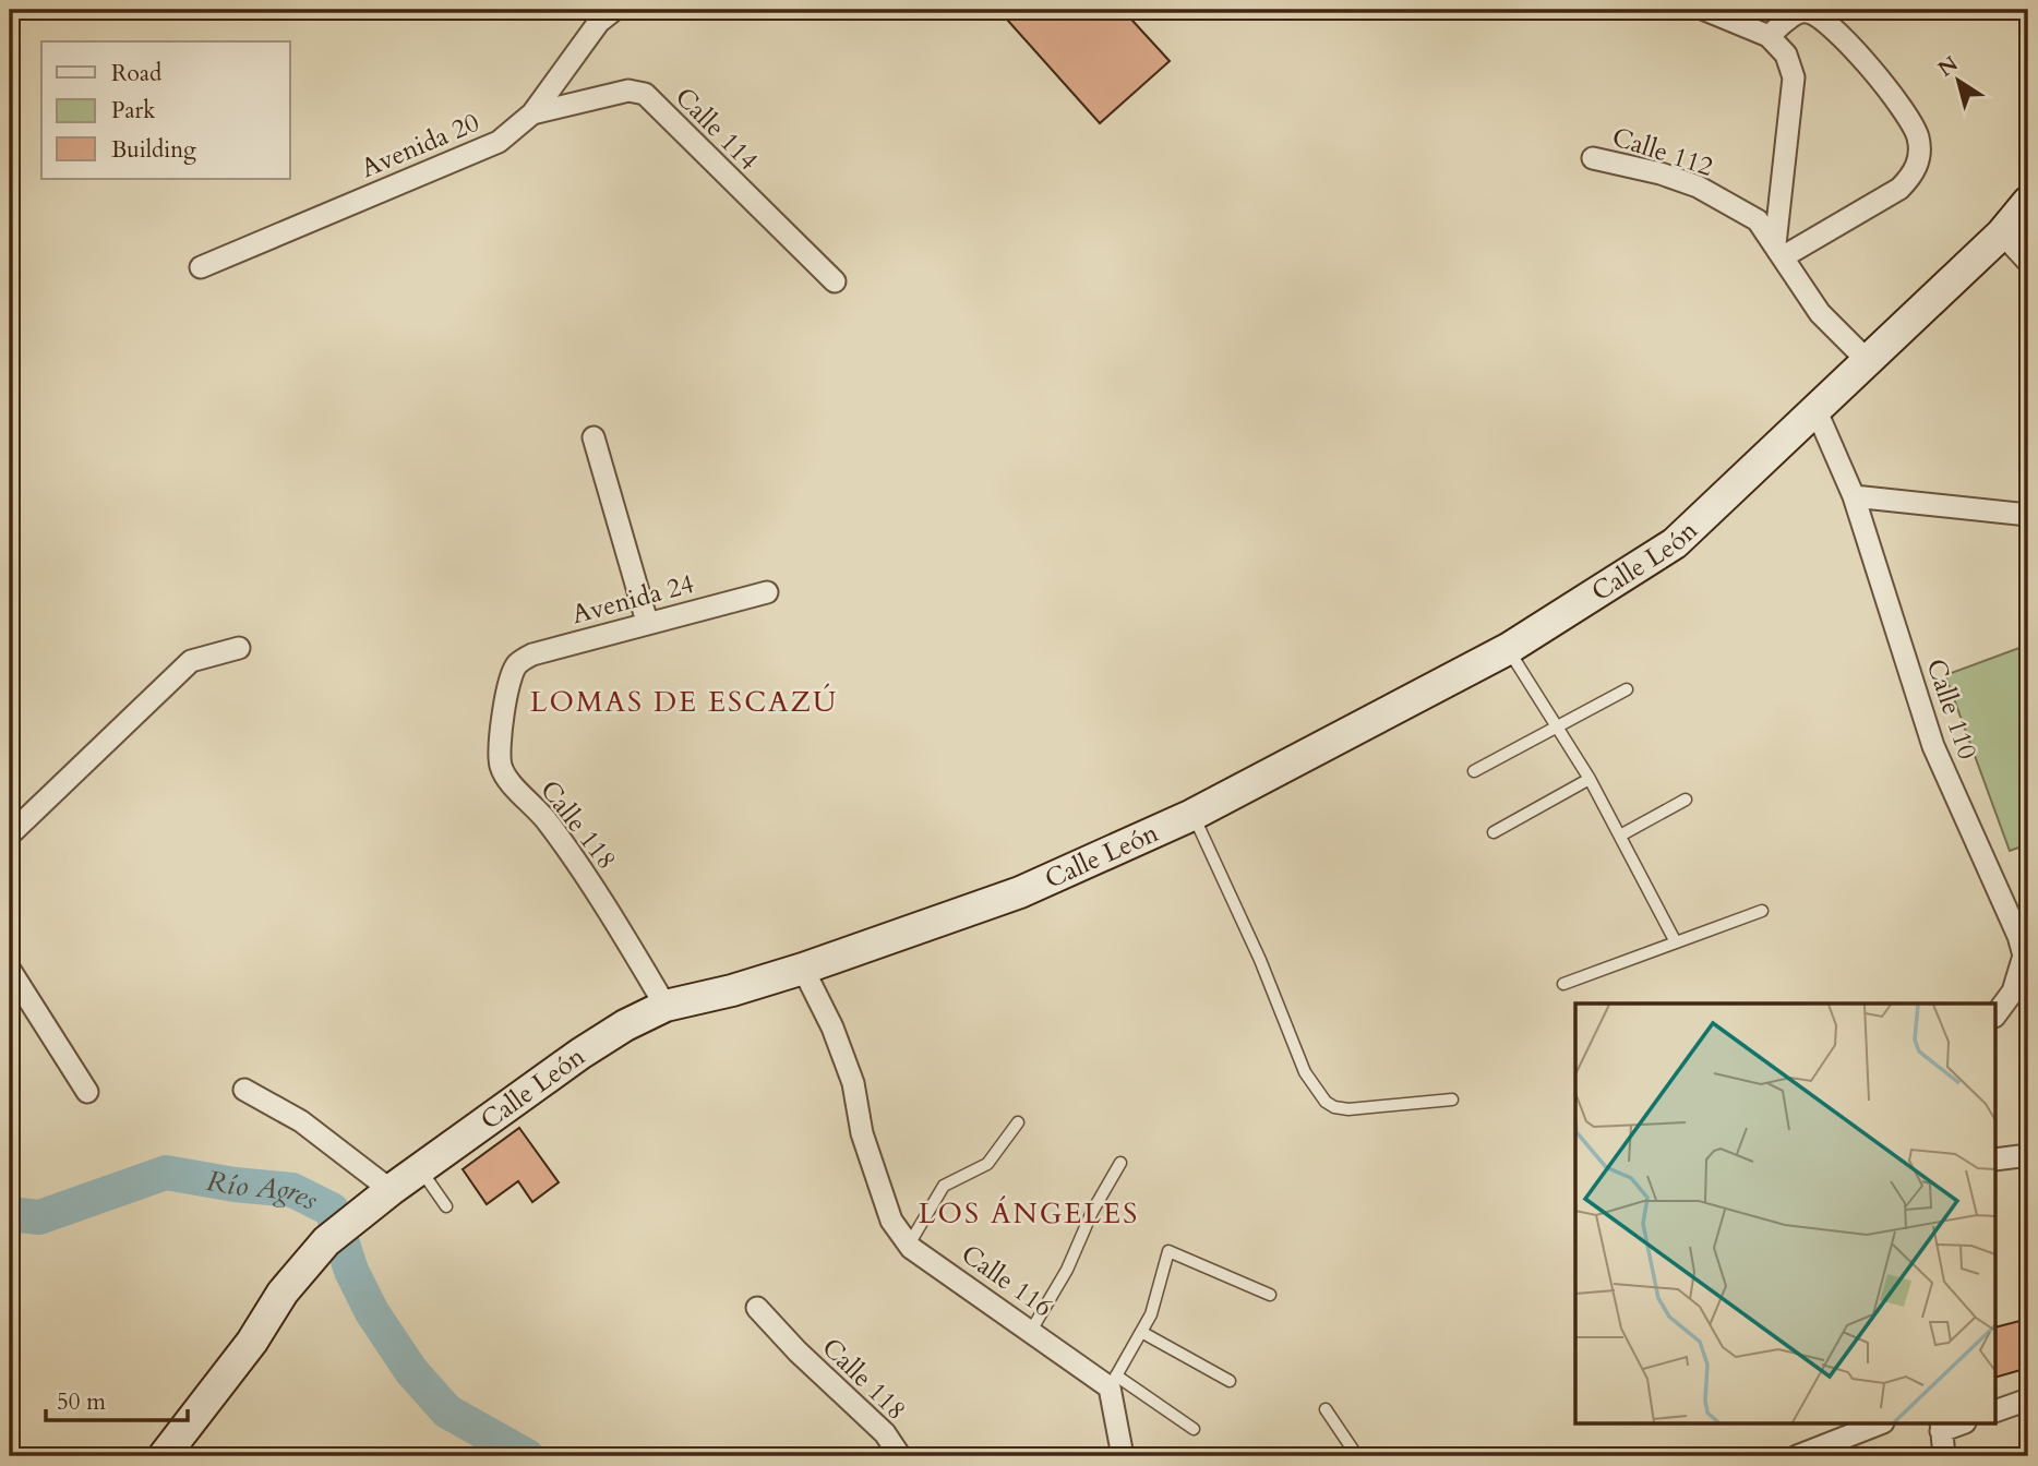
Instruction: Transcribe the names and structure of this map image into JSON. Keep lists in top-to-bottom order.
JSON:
{
  "streets": {
    "main road": ["Calle León"],
    "street": [
      "Calle 114",
      "Avenida 20",
      "Calle 112",
      "Avenida 24",
      "Calle 110",
      "Calle 118",
      "Calle 116"
    ]
  },
  "crossings": [
    ["Calle 114", "Avenida 20"],
    ["Calle León", "Calle 110"],
    ["Calle León", "Calle 118"],
    ["Calle León", "Calle 116"],
    ["Avenida 24", "Calle 118"]
  ],
  "districts": ["LOMAS DE ESCAZÚ", "LOS ÁNGELES"],
  "water": ["Río Agres"],
  "legend": ["Road", "Park", "Building"],
  "scale_bar": "50 m",
  "north": "top left"
}
